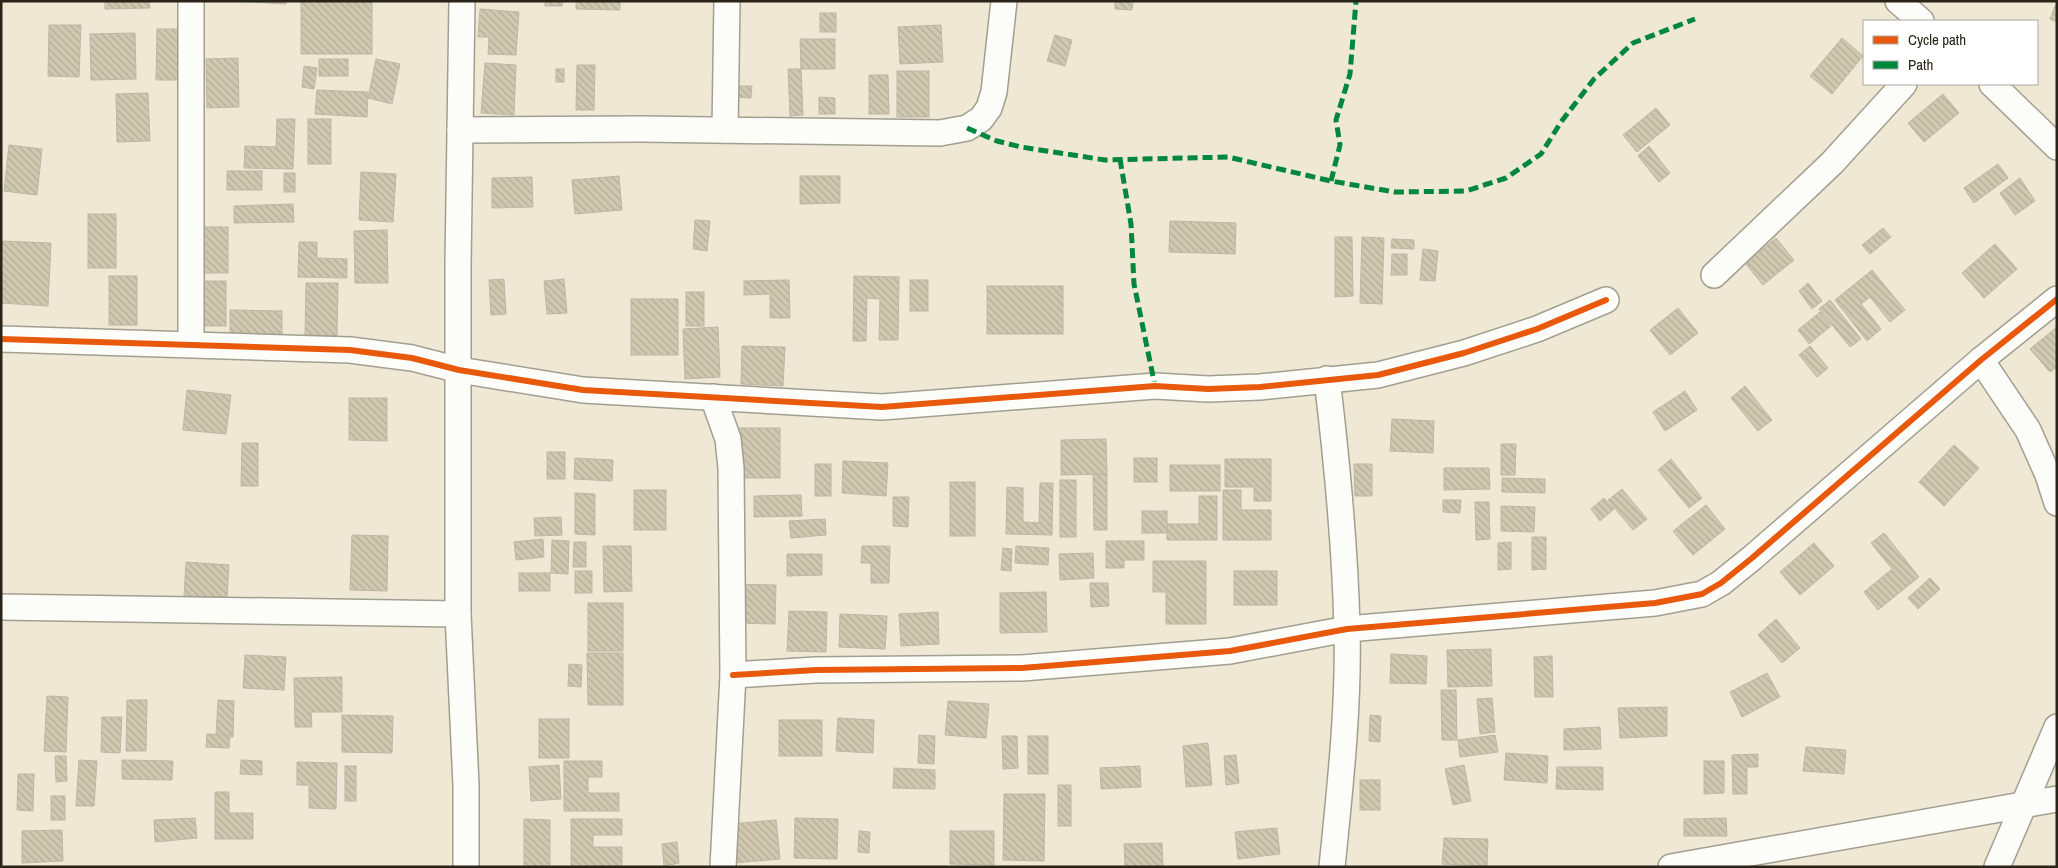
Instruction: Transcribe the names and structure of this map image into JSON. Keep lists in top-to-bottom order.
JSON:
{
  "legend": ["Cycle path", "Path"]
}
